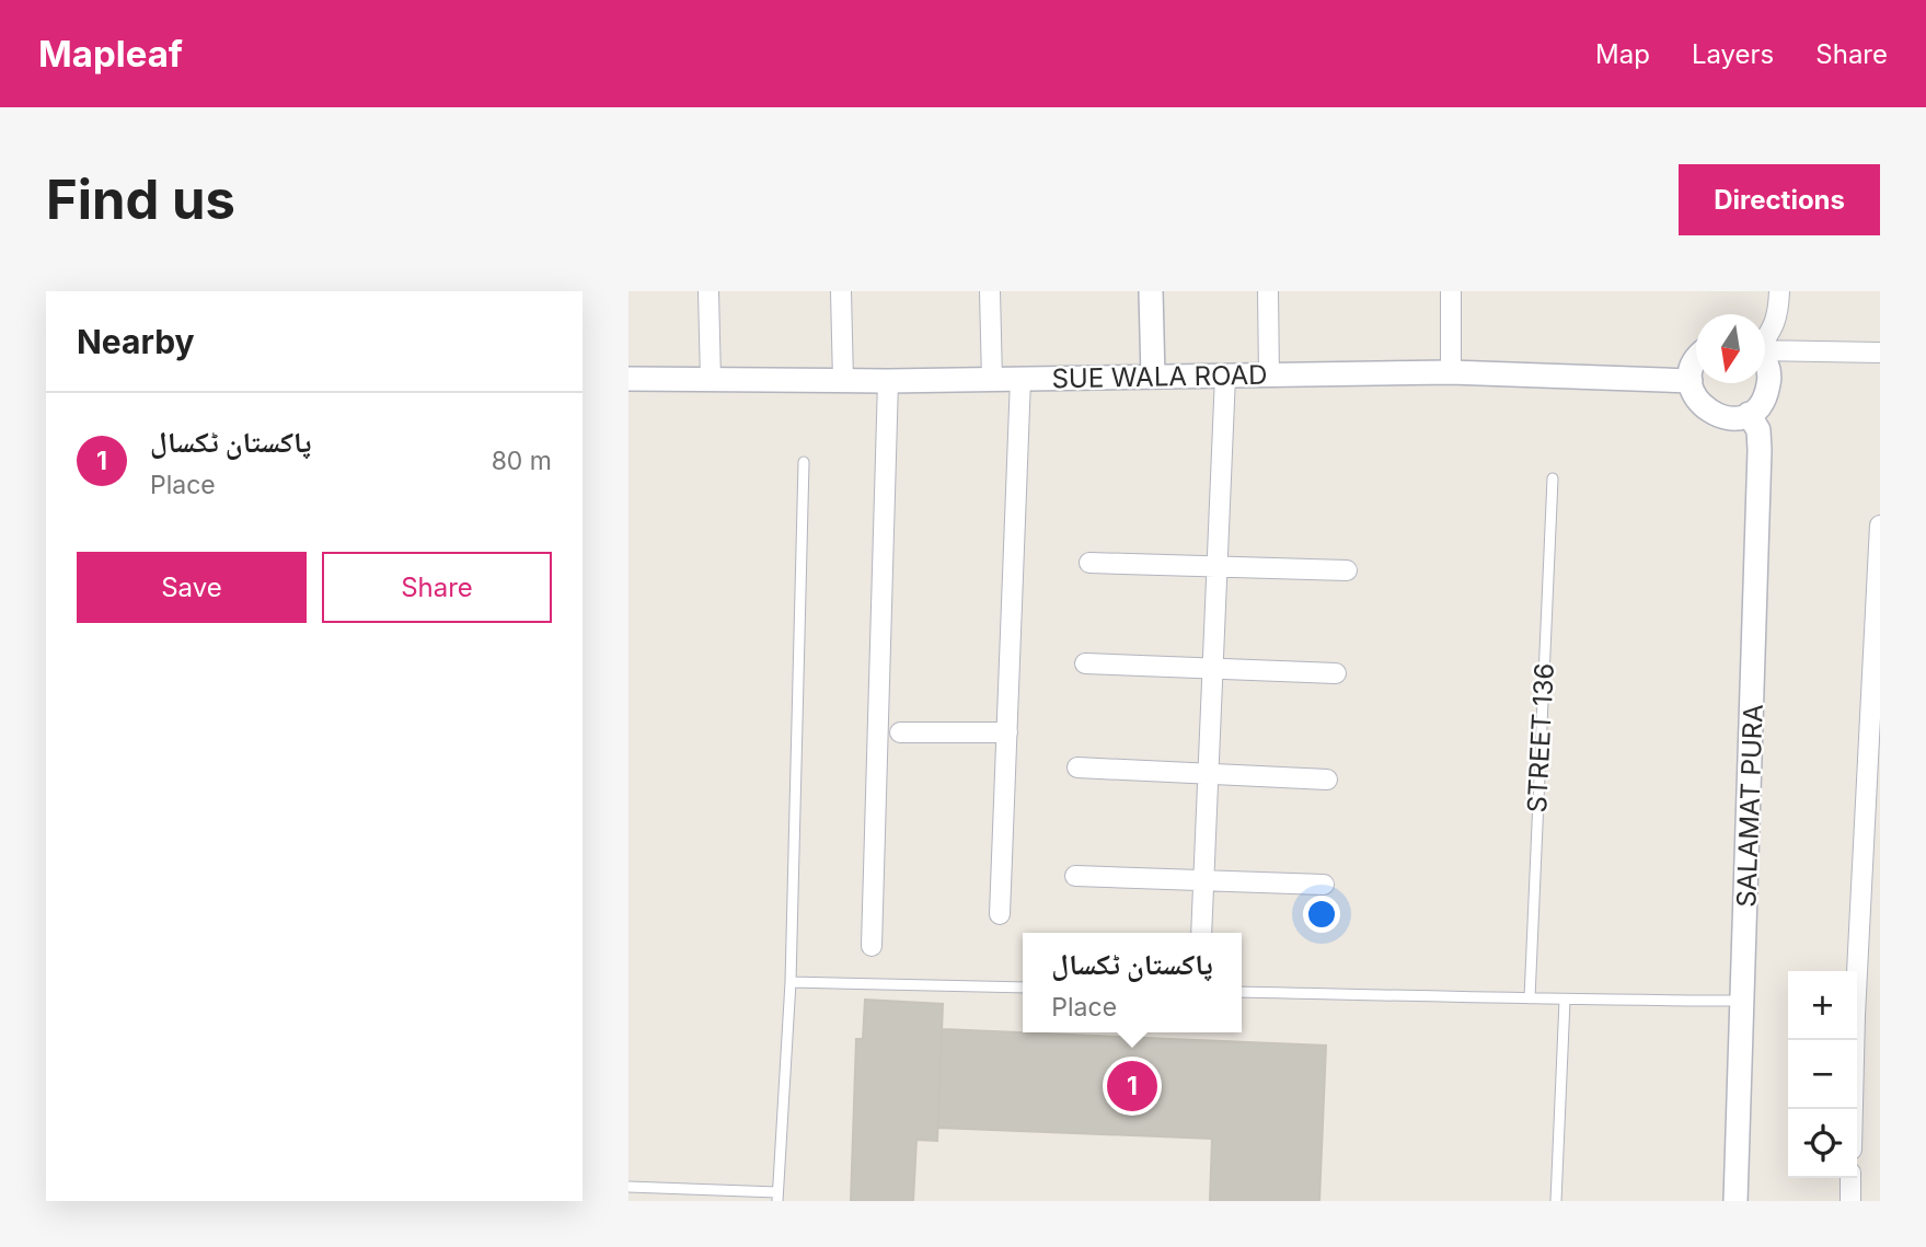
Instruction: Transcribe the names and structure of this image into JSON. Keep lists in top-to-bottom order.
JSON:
{
  "streets": {
    "street": ["SUE WALA ROAD", "SALAMAT PURA"],
    "lane": ["STREET 136"]
  },
  "north": "bottom",
  "page": {
    "header": "Mapleaf",
    "nav": ["Map", "Layers", "Share"],
    "buttons": [
      "Directions",
      ["Save", "Share"]
    ],
    "title": "Find us",
    "heading": "Nearby",
    "list": [
      {
        "mark": "1",
        "name": "پاکستان ٹکسال",
        "note": "Place",
        "value": "80 m"
      }
    ],
    "popup": ["پاکستان ٹکسال", "Place"],
    "map_buttons": ["+", "−"],
    "pins": "1"
  }
}
